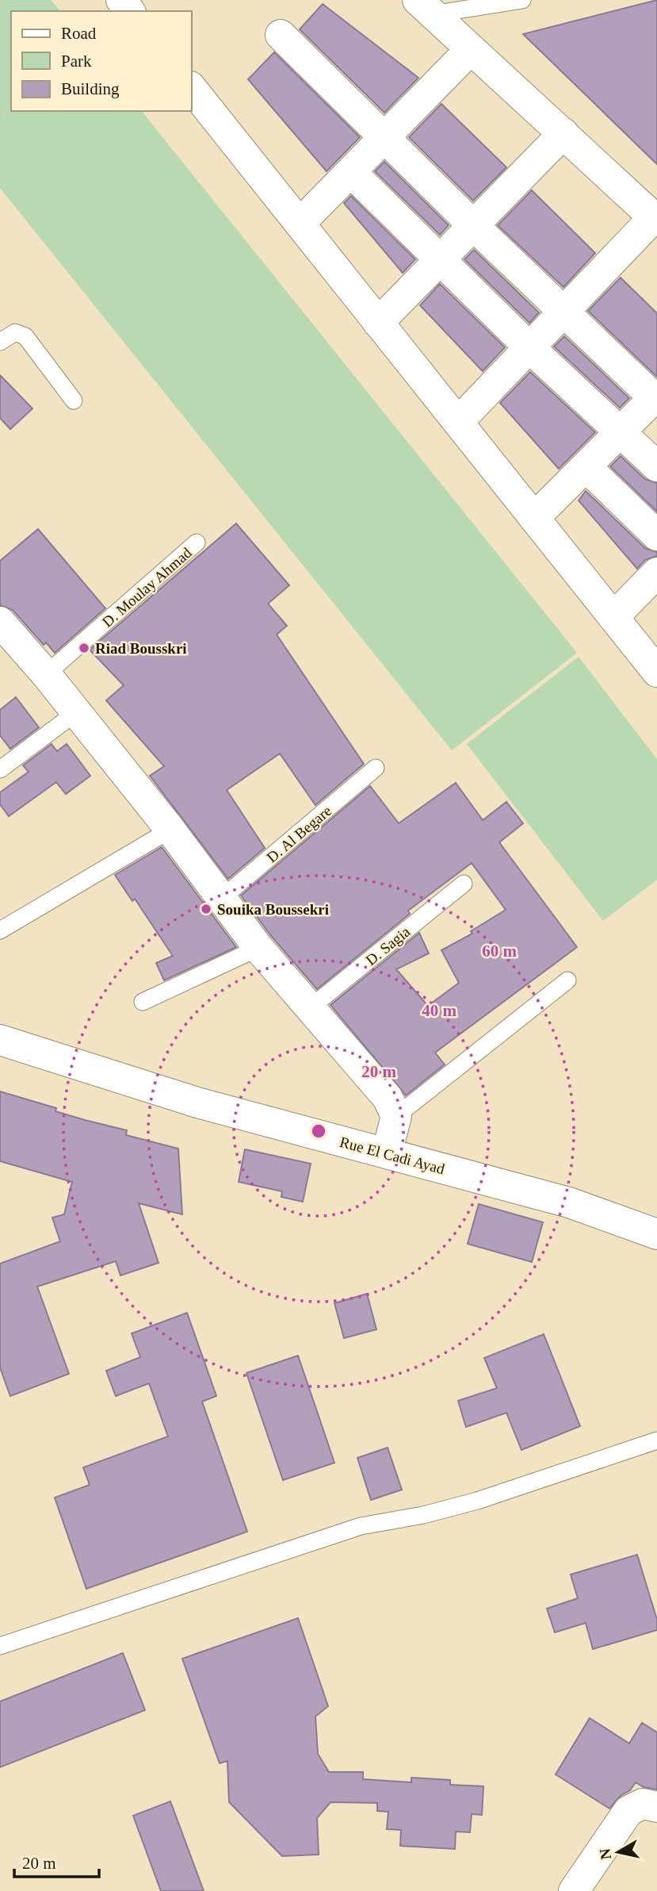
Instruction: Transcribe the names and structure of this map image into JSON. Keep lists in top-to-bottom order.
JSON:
{
  "streets": {
    "street": ["Rue El Cadi Ayad"],
    "lane": ["D. Moulay Ahmad", "D. Al Begare", "D. Sagia"]
  },
  "places": ["Riad Bousskri", "Souika Boussekri"],
  "legend": ["Road", "Park", "Building"],
  "scale_bar": "20 m",
  "north": "left",
  "rings": ["60 m", "40 m", "20 m"]
}
